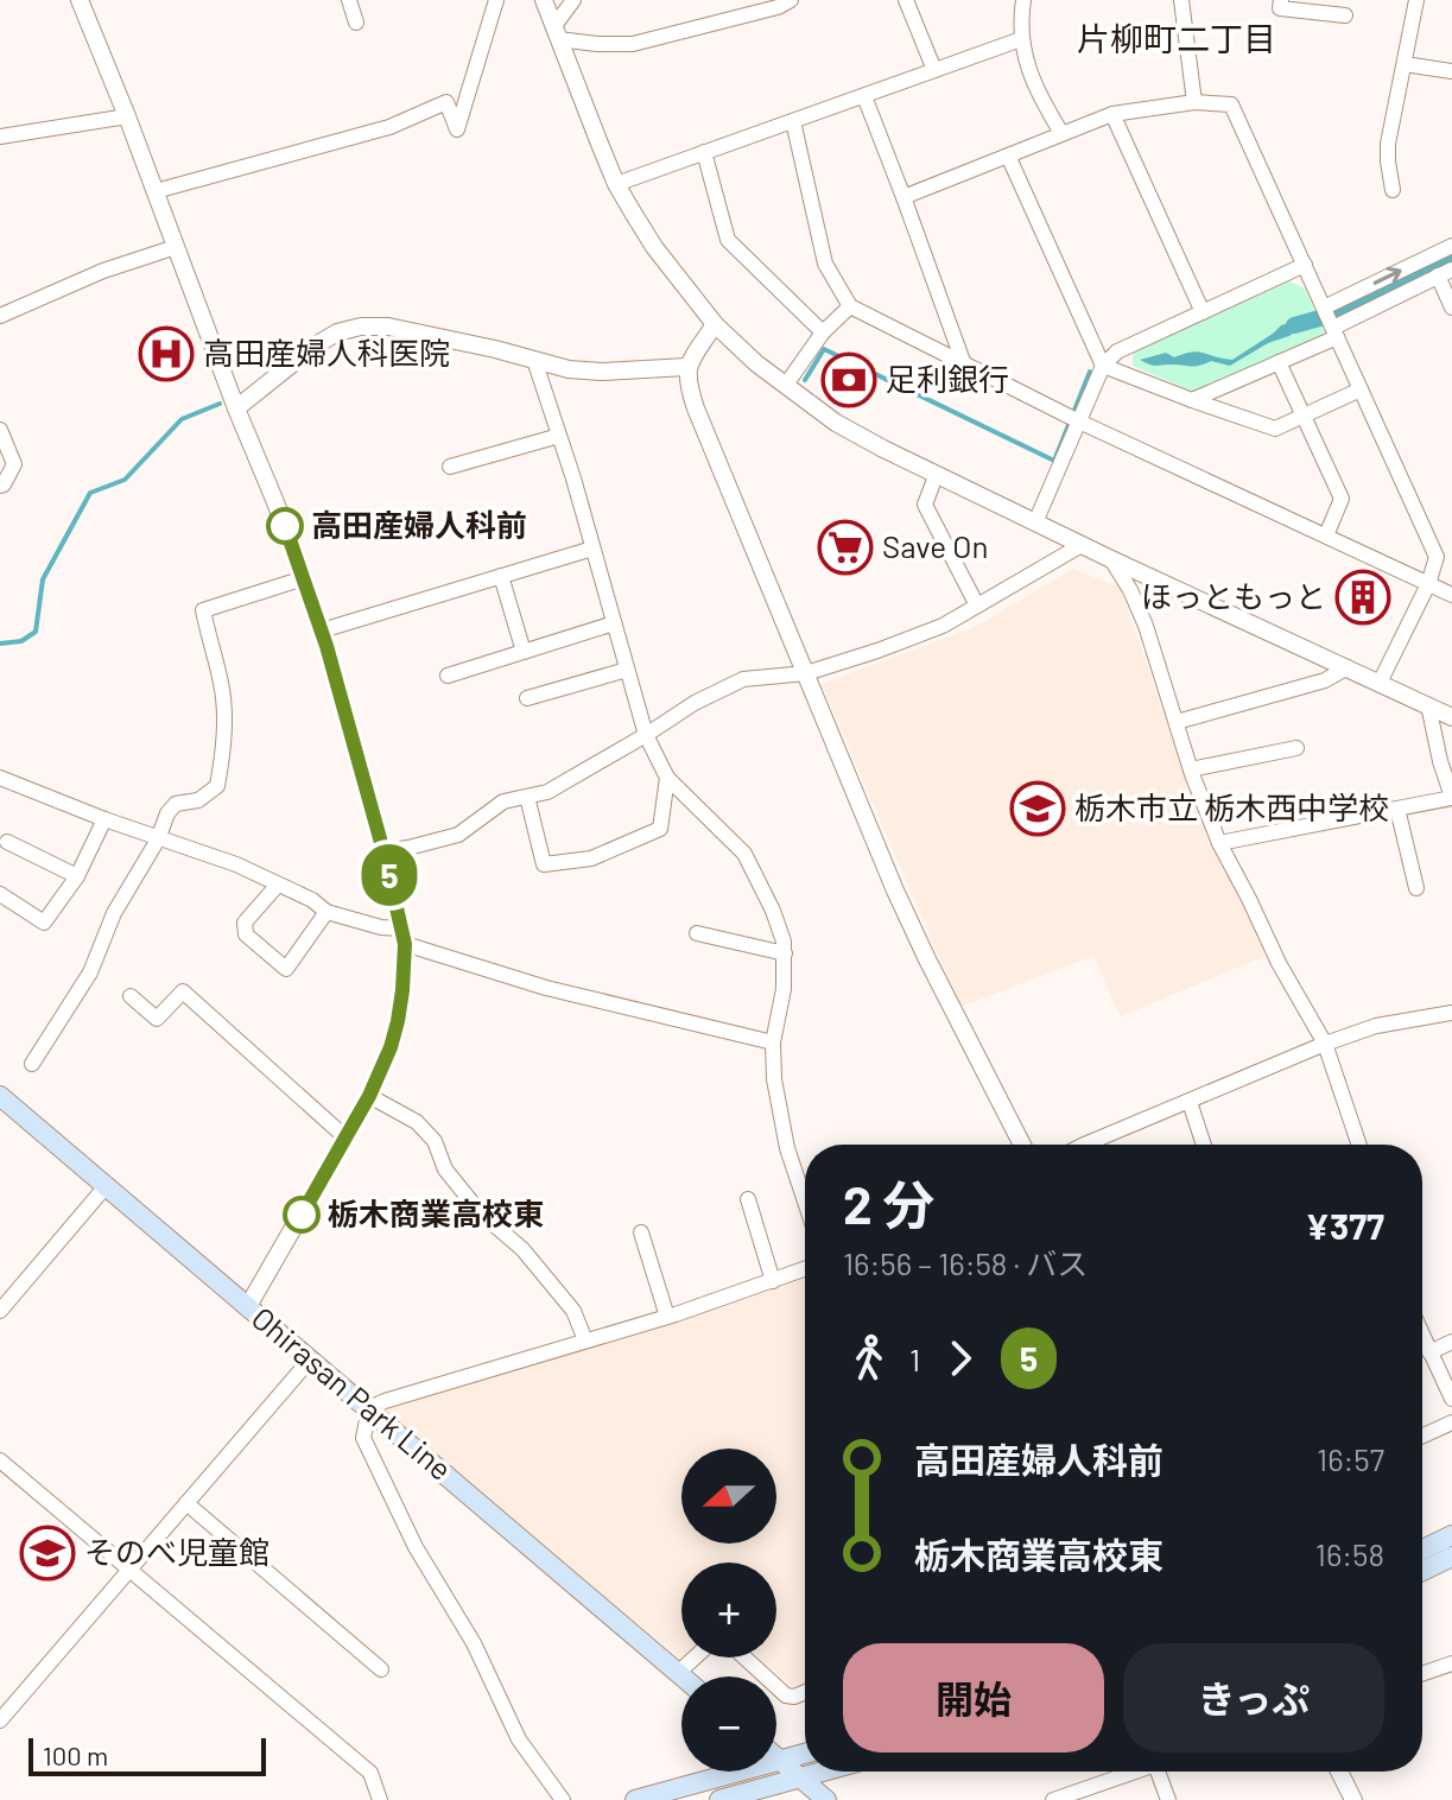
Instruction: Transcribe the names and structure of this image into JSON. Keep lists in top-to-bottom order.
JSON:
{
  "streets": {
    "main road": ["Ohirasan Park Line"]
  },
  "districts": ["片柳町二丁目"],
  "places": {
    "hospital": ["高田産婦人科医院"],
    "bank": ["足利銀行"],
    "other": ["高田産婦人科前", "栃木商業高校東"],
    "supermarket": ["Save On"],
    "building": ["ほっともっと"],
    "school or university": ["栃木市立 栃木西中学校", "そのべ児童館"]
  },
  "lines": ["bus line 5"],
  "scale_bar": "100 m",
  "north": "left",
  "page": {
    "on_map": "5",
    "heading": ["2 分", "16:56 – 16:58 · バス", "¥377"],
    "legs": ["1", "5"],
    "list": [
      {
        "name": "高田産婦人科前",
        "value": "16:57"
      },
      {
        "name": "栃木商業高校東",
        "value": "16:58"
      }
    ],
    "map_buttons": ["+", "−"],
    "buttons": ["開始", "きっぷ"],
    "scale": "100 m"
  }
}
